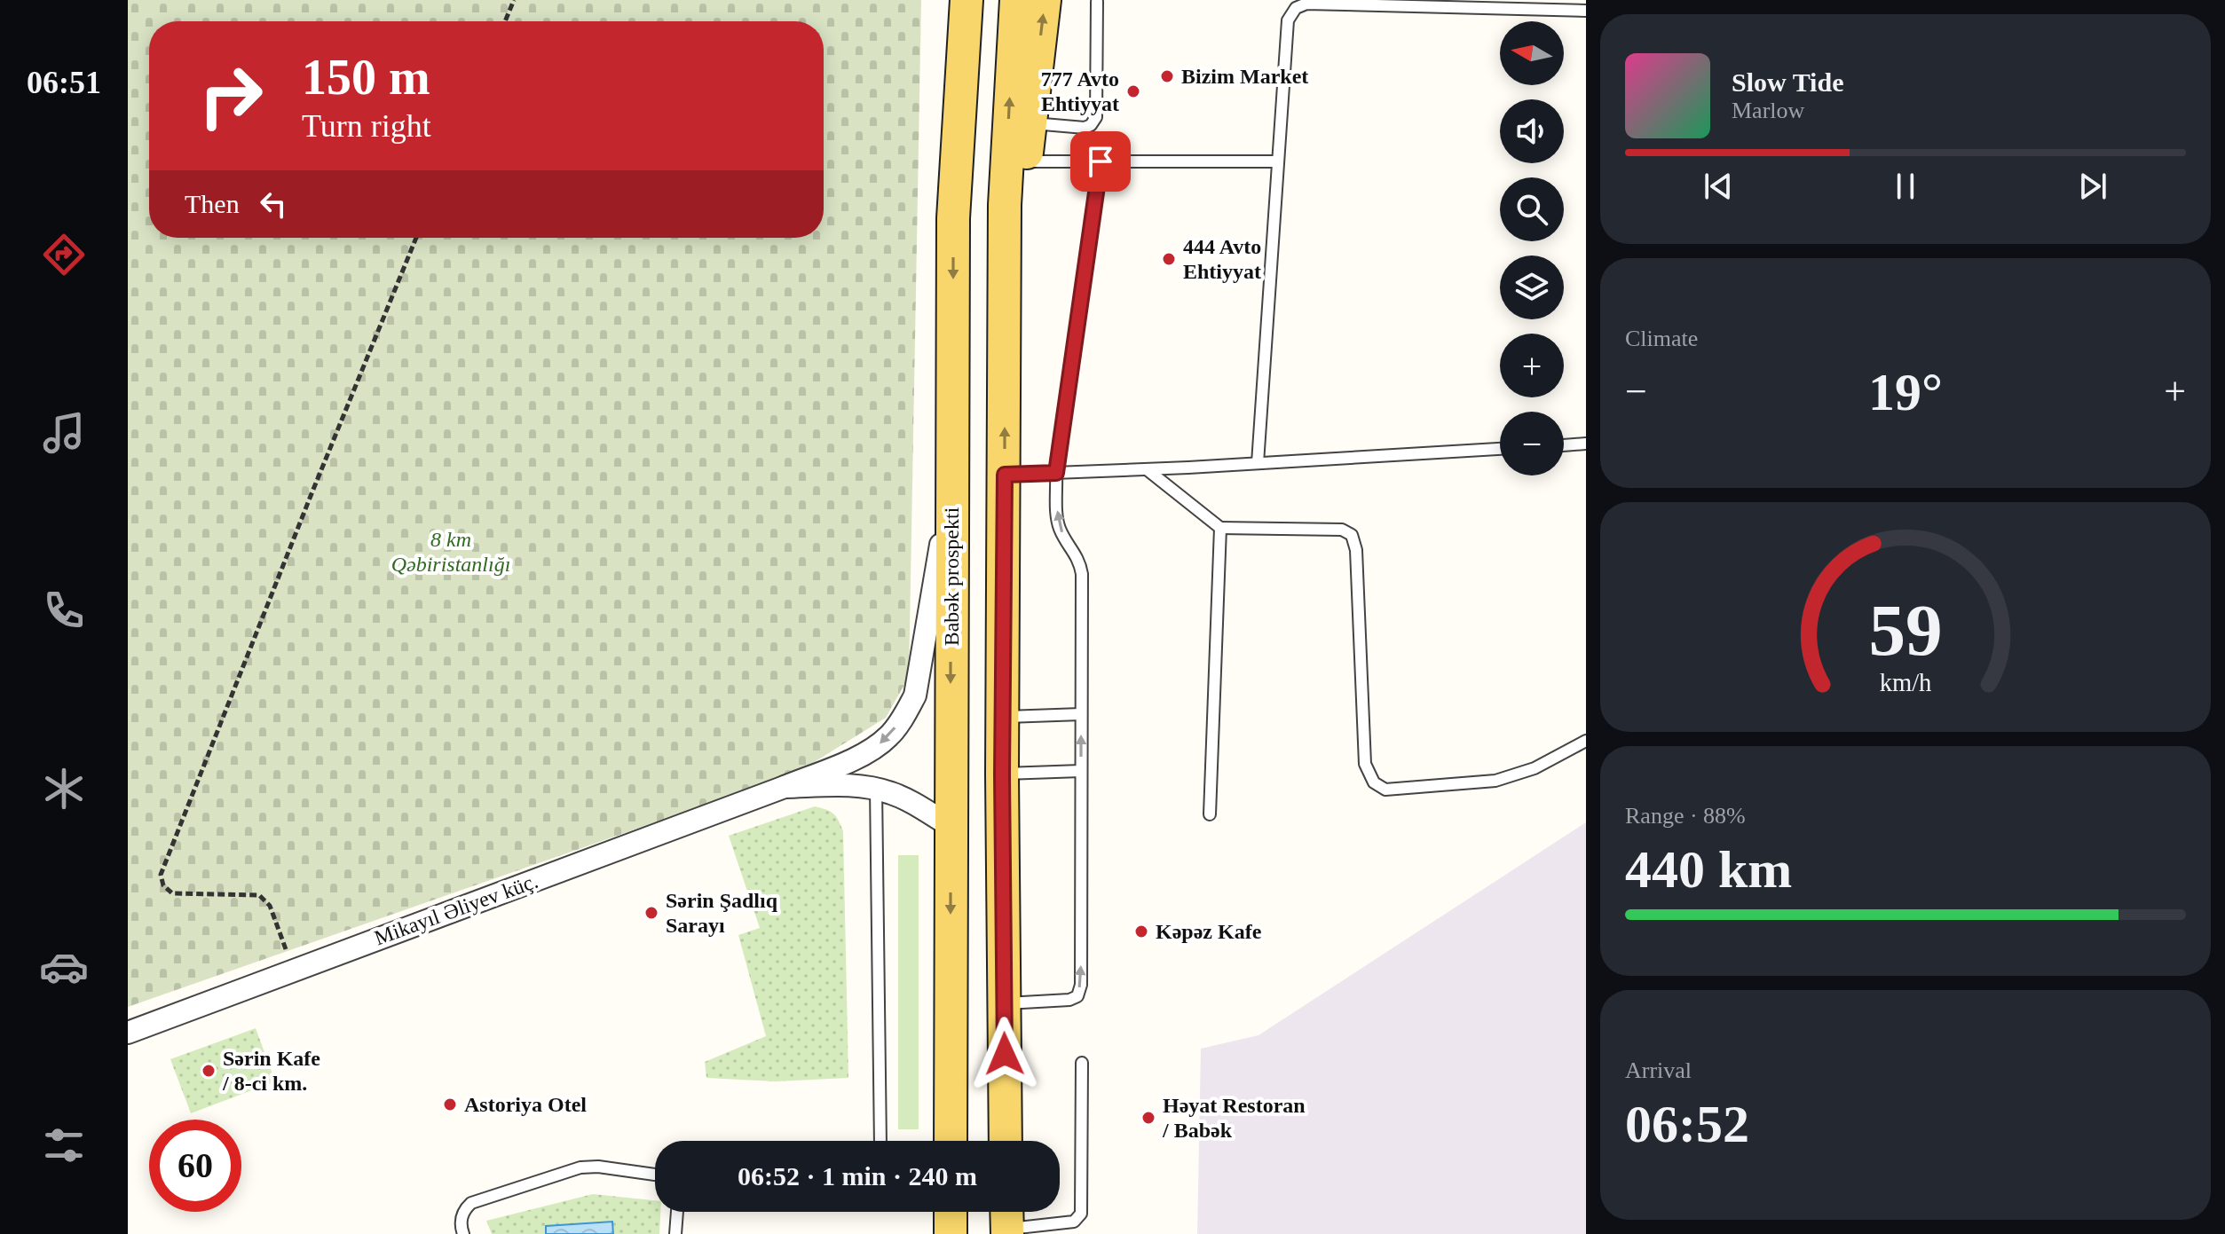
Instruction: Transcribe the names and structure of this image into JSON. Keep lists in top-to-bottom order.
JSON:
{
  "streets": {
    "main road": ["Babək prospekti"],
    "street": ["Mikayıl Əliyev küç."]
  },
  "crossings": [
    ["Babək prospekti", "Mikayıl Əliyev küç."]
  ],
  "parks": ["8 km Qəbiristanlığı"],
  "places": [
    "Bizim Market",
    "777 Avto Ehtiyyat",
    "444 Avto Ehtiyyat",
    "Sərin Şadlıq Sarayı",
    "Kəpəz Kafe",
    "Sərin Kafe / 8-ci km.",
    "Astoriya Otel",
    "Həyat Restoran / Babək"
  ],
  "north": "left",
  "page": {
    "tabs": "06:51",
    "map_buttons": ["+", "−"],
    "turn": ["150 m", "Turn right"],
    "song": ["Slow Tide", "Marlow"],
    "then": "Then",
    "tile": [
      "Climate",
      ["Range · 88%", "440 km"],
      ["Arrival", "06:52"]
    ],
    "heat": ["−", "19°", "+"],
    "limit": "60",
    "trip": "06:52 · 1 min · 240 m",
    "gauge": ["59", "km/h"]
  }
}
